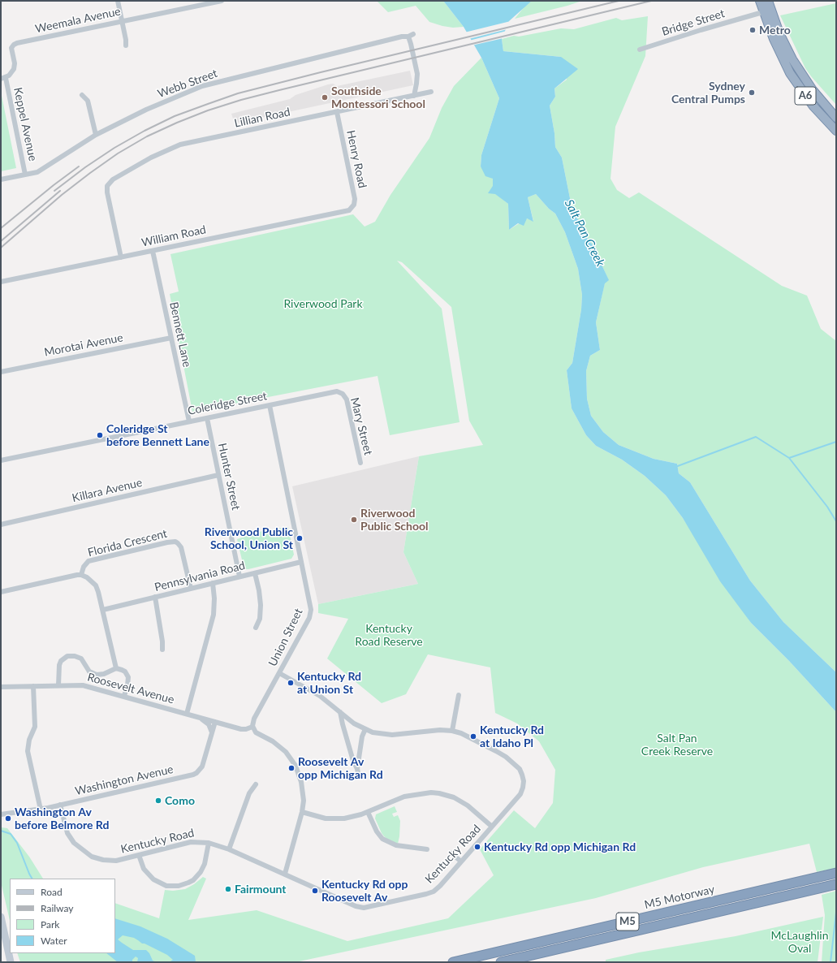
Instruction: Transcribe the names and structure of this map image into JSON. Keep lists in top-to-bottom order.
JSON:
{
  "streets": {
    "highway": ["A6", "M5 Motorway", "M5"],
    "street": [
      "Weemala Avenue",
      "Bridge Street",
      "Webb Street",
      "Lillian Road",
      "Keppel Avenue",
      "Henry Road",
      "William Road",
      "Bennett Lane",
      "Morotai Avenue",
      "Coleridge Street",
      "Mary Street",
      "Hunter Street",
      "Killara Avenue",
      "Florida Crescent",
      "Pennsylvania Road",
      "Union Street",
      "Roosevelt Avenue",
      "Washington Avenue",
      "Kentucky Road"
    ]
  },
  "crossings": [
    ["Weemala Avenue", "Keppel Avenue"],
    ["Bridge Street", "A6"],
    ["Webb Street", "Keppel Avenue"],
    ["Lillian Road", "Henry Road"],
    ["Lillian Road", "William Road"],
    ["Henry Road", "William Road"],
    ["William Road", "Bennett Lane"],
    ["Bennett Lane", "Morotai Avenue"],
    ["Bennett Lane", "Coleridge Street"],
    ["Coleridge Street", "Mary Street"],
    ["Coleridge Street", "Hunter Street"],
    ["Coleridge Street", "Union Street"],
    ["Hunter Street", "Killara Avenue"],
    ["Hunter Street", "Pennsylvania Road"],
    ["Florida Crescent", "Pennsylvania Road"],
    ["Pennsylvania Road", "Union Street"],
    ["Union Street", "Roosevelt Avenue"],
    ["Union Street", "Kentucky Road"],
    ["Roosevelt Avenue", "Washington Avenue"],
    ["Washington Avenue", "Kentucky Road"]
  ],
  "water": ["Salt Pan Creek"],
  "parks": [
    "Riverwood Park",
    "Kentucky Road Reserve",
    "Salt Pan Creek Reserve",
    "McLaughlin Oval"
  ],
  "places": [
    "Metro",
    "Sydney Central Pumps",
    "Southside Montessori School",
    "Coleridge St before Bennett Lane",
    "Riverwood Public School",
    "Riverwood Public School, Union St",
    "Kentucky Rd at Union St",
    "Kentucky Rd at Idaho Pl",
    "Roosevelt Av opp Michigan Rd",
    "Como",
    "Washington Av before Belmore Rd",
    "Kentucky Rd opp Michigan Rd",
    "Fairmount",
    "Kentucky Rd opp Roosevelt Av"
  ],
  "legend": [
    "Road",
    "Railway",
    "Park",
    "Water"
  ]
}
